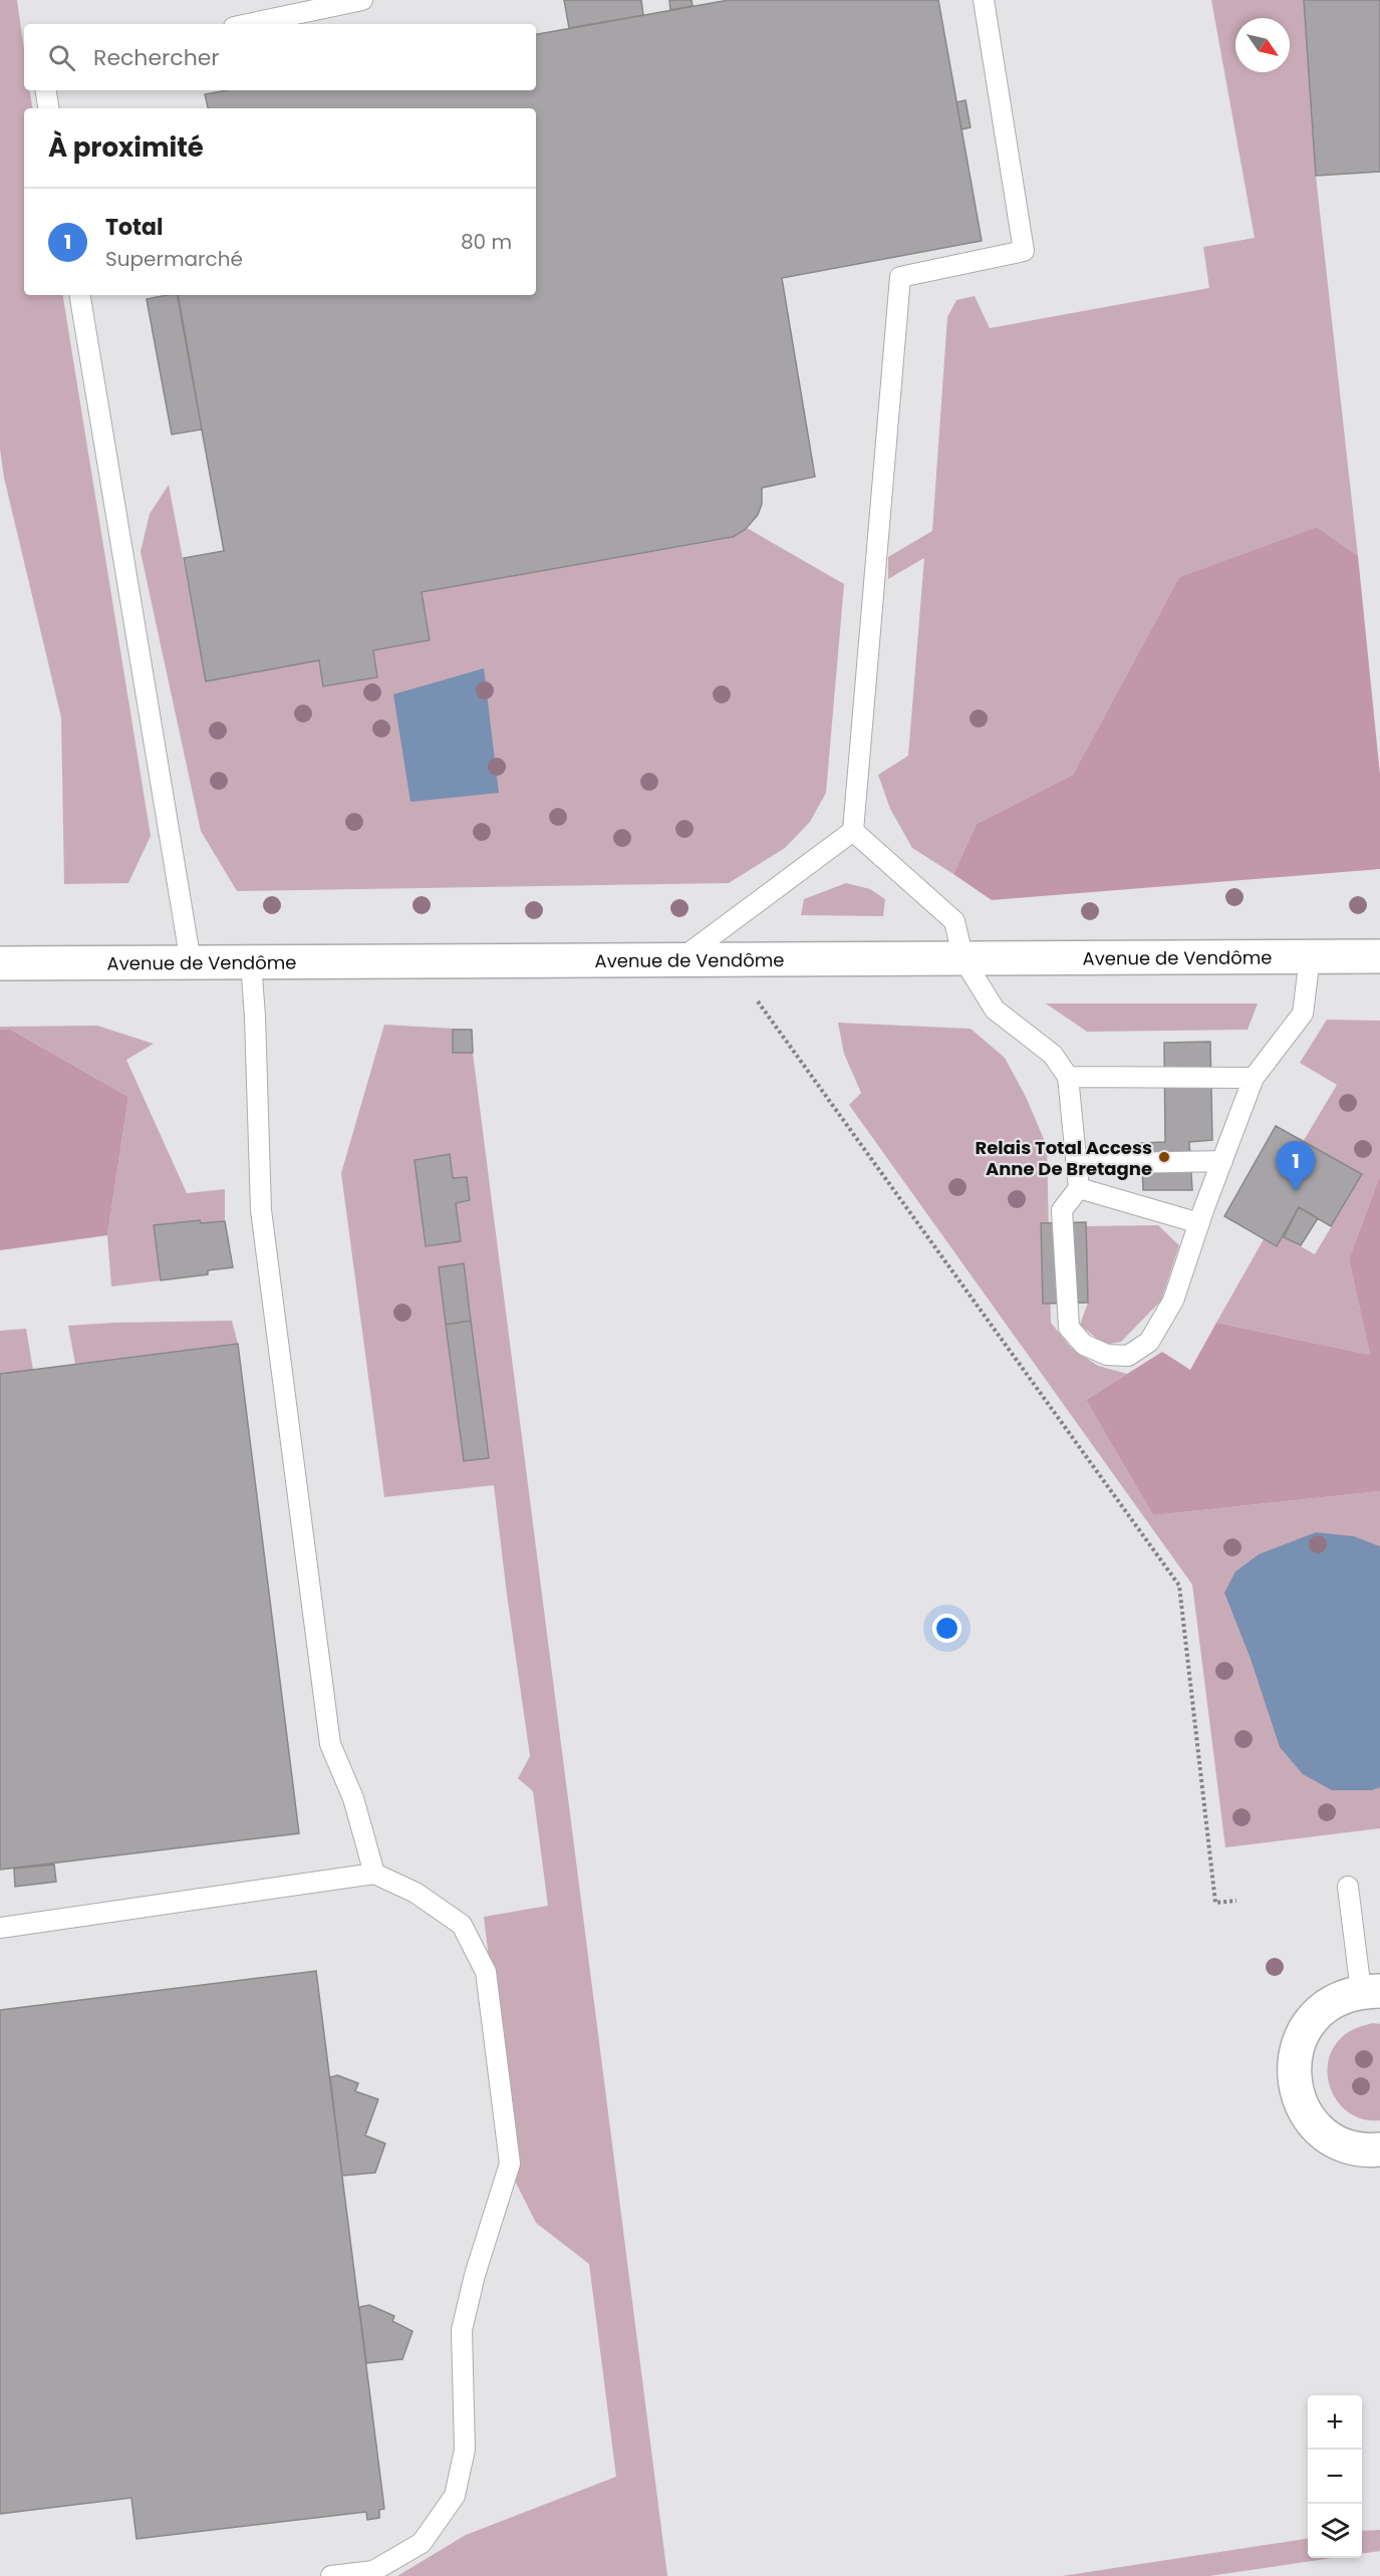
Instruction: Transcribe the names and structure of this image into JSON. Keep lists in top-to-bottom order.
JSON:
{
  "streets": {
    "main road": ["Avenue de Vendôme"]
  },
  "places": ["Relais Total Access Anne De Bretagne"],
  "north": "bottom right",
  "page": {
    "search": "Rechercher",
    "heading": "À proximité",
    "list": [
      {
        "mark": "1",
        "name": "Total",
        "note": "Supermarché",
        "value": "80 m"
      }
    ],
    "pins": "1",
    "map_buttons": ["+", "−"]
  }
}
